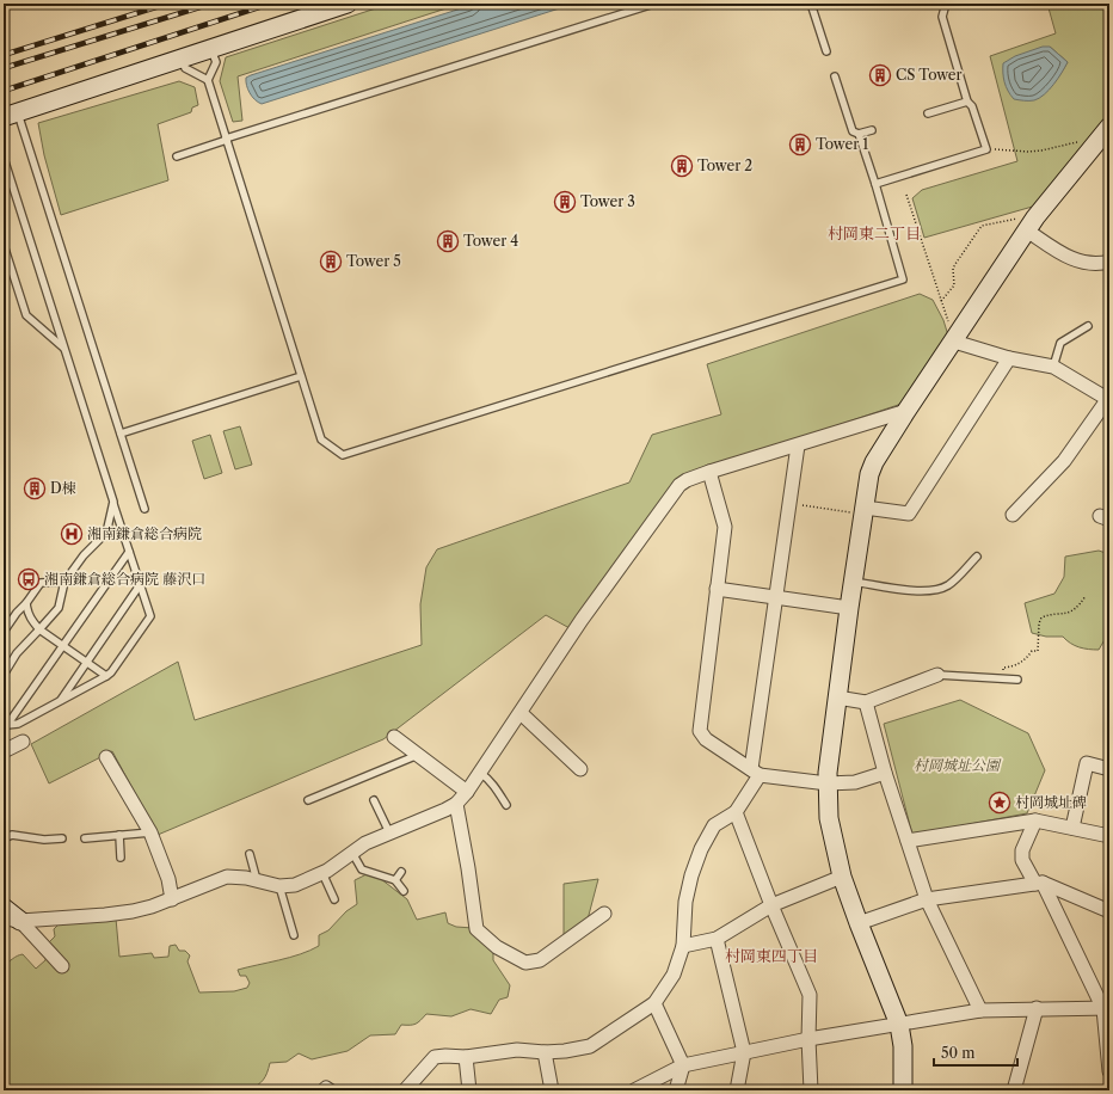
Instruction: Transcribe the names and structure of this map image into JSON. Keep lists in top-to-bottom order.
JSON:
{
  "districts": ["村岡東二丁目", "村岡東四丁目"],
  "parks": ["村岡城址公園"],
  "places": {
    "building": [
      "CS Tower",
      "Tower 1",
      "Tower 2",
      "Tower 3",
      "Tower 4",
      "Tower 5",
      "D棟"
    ],
    "hospital": ["湘南鎌倉総合病院"],
    "bus stop": ["湘南鎌倉総合病院 藤沢口"],
    "place": ["村岡城址碑"]
  },
  "scale_bar": "50 m"
}
